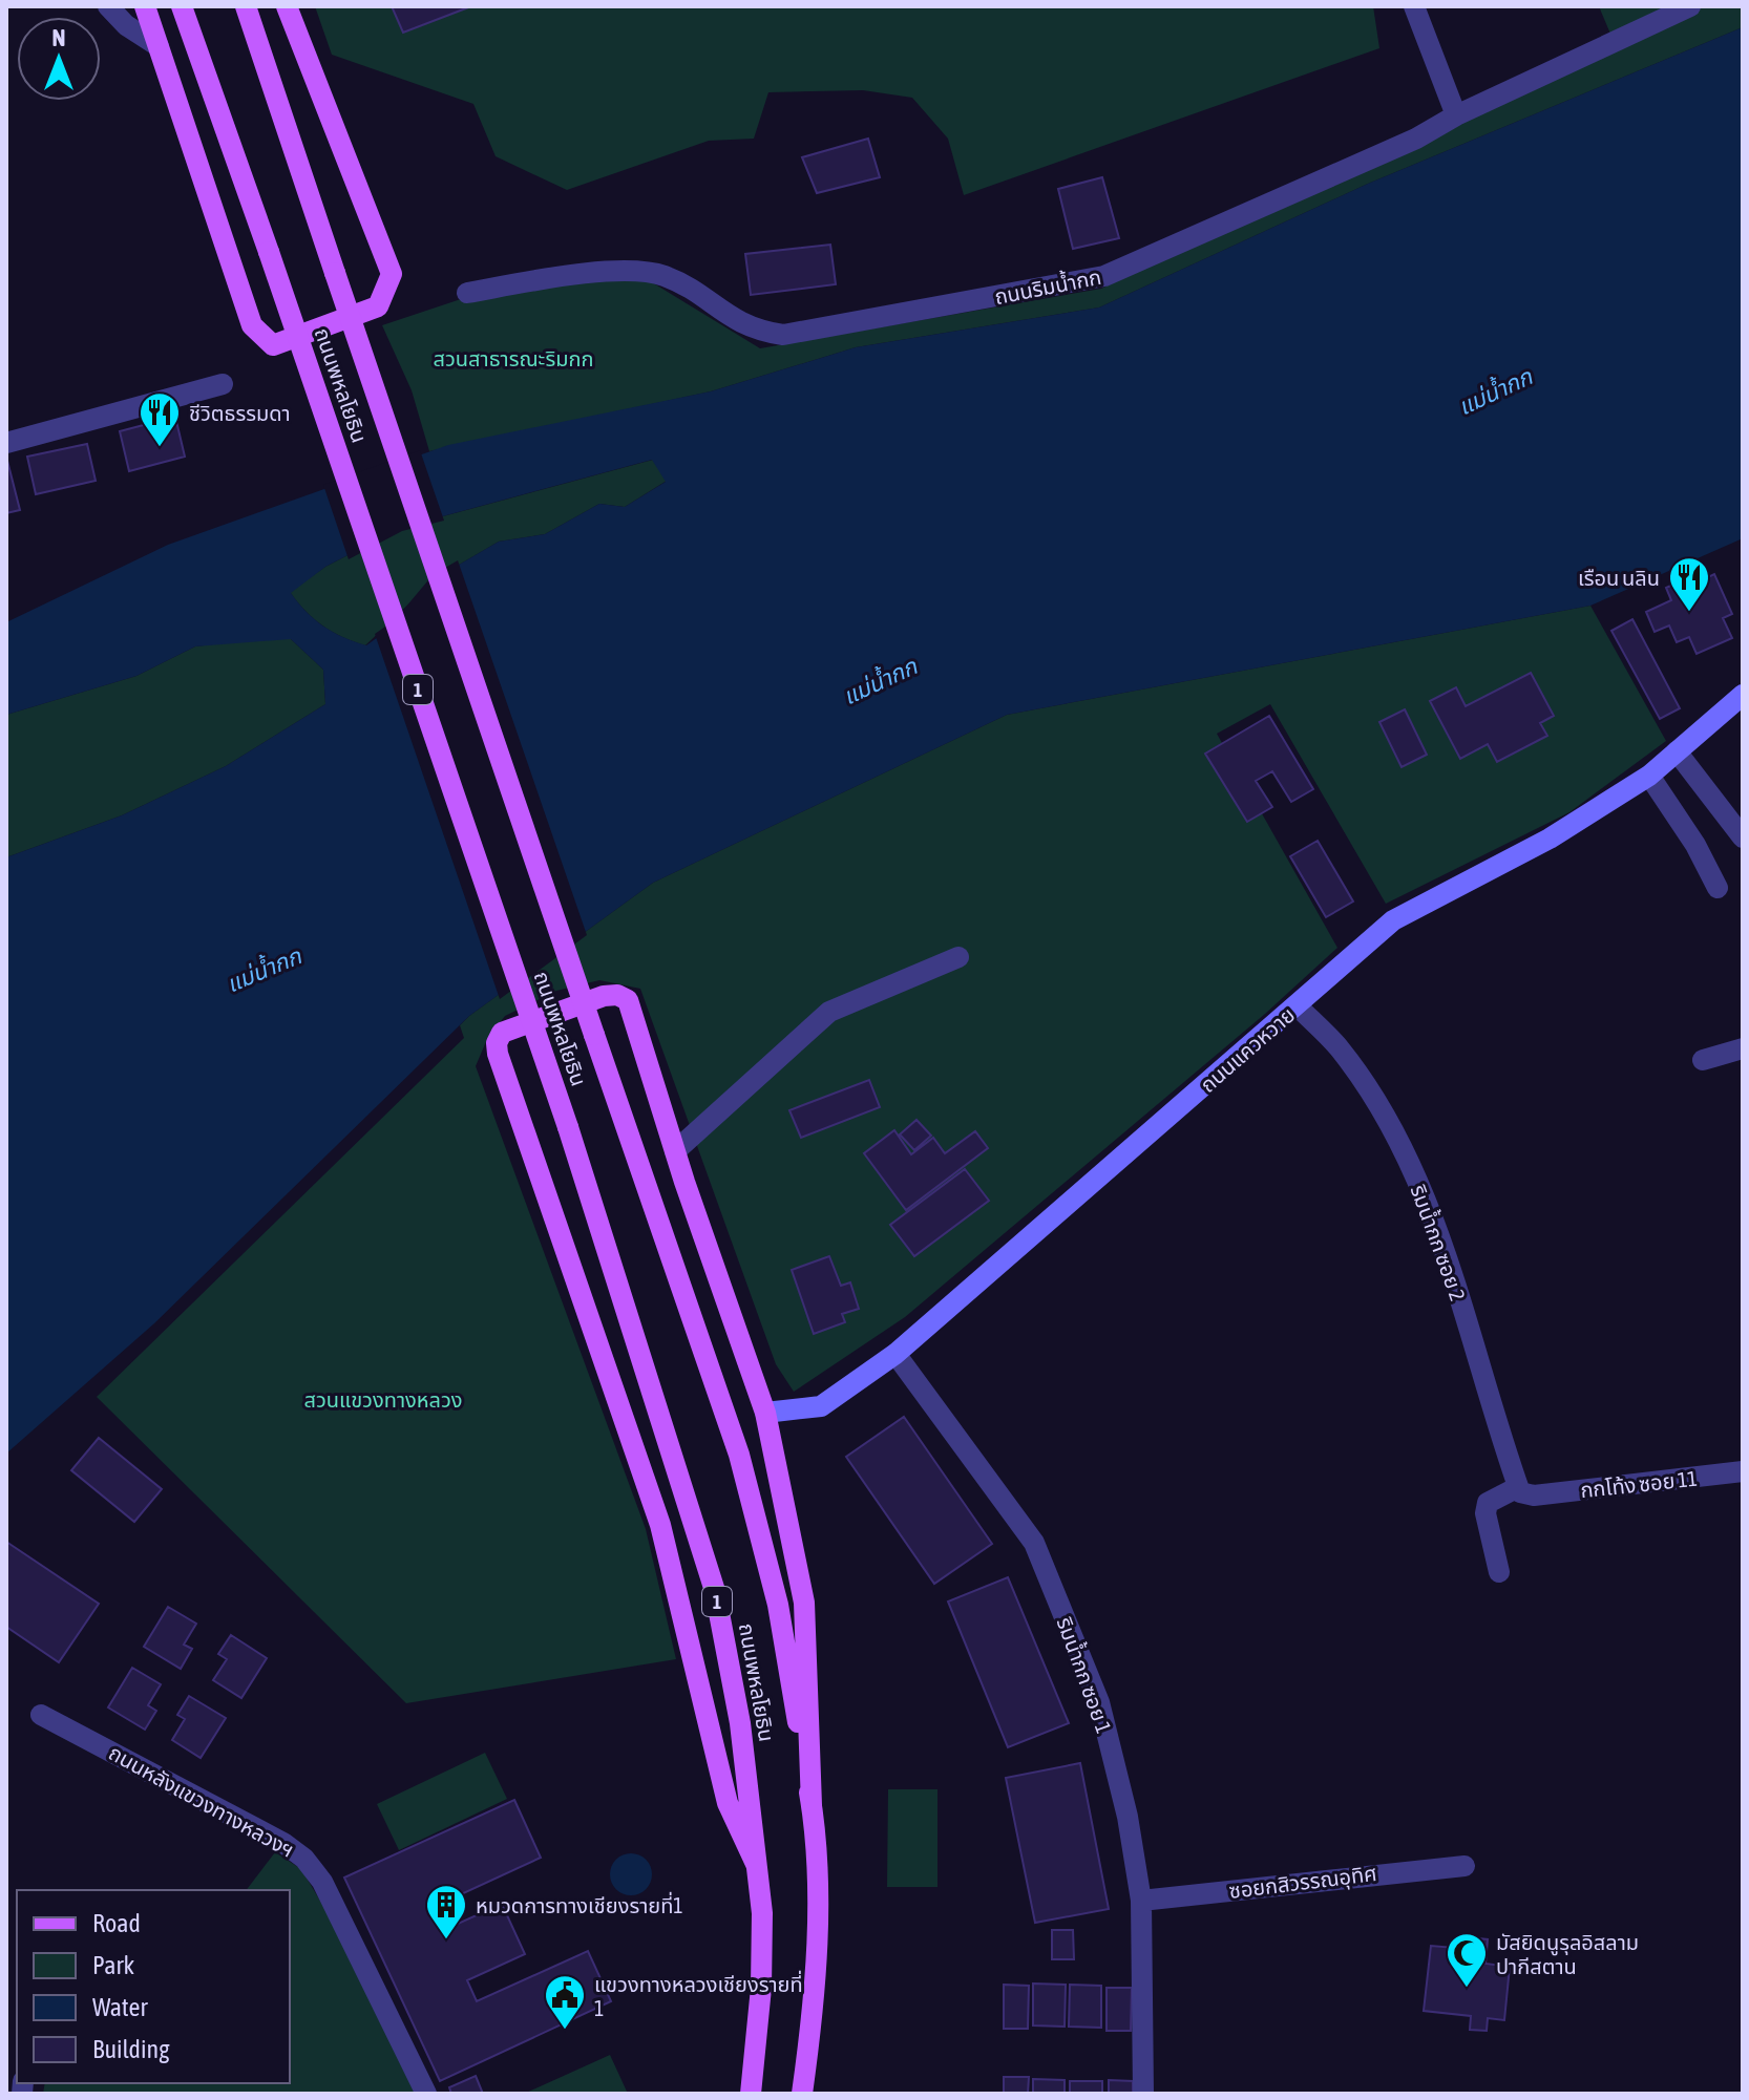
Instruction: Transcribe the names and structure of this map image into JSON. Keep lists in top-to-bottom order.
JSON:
{
  "streets": {
    "main road": ["ถนนพหลโยธิน", "1"],
    "street": [
      "ถนนริมน้ำกก",
      "ถนนแควหวาย",
      "ริมน้ำกก ซอย 2",
      "กกโท้ง ซอย 11",
      "ริมน้ำกก ซอย 1",
      "ถนนหลังแขวงทางหลวงฯ",
      "ซอยกสิวรรณอุทิศ"
    ]
  },
  "crossings": [
    ["ถนนแควหวาย", "ริมน้ำกก ซอย 2"],
    ["ถนนแควหวาย", "ริมน้ำกก ซอย 1"],
    ["ริมน้ำกก ซอย 2", "กกโท้ง ซอย 11"],
    ["ริมน้ำกก ซอย 1", "ซอยกสิวรรณอุทิศ"]
  ],
  "water": ["แม่น้ำกก"],
  "parks": ["สวนสาธารณะริมกก", "สวนแขวงทางหลวง"],
  "places": {
    "restaurant": ["ชีวิตธรรมดา", "เรือน นลิน"],
    "building": ["หมวดการทางเชียงรายที่1"],
    "mosque": ["มัสยิดนูรุลอิสลาม ปากีสตาน"],
    "public building": ["แขวงทางหลวงเชียงรายที่ 1"]
  },
  "legend": [
    "Road",
    "Park",
    "Water",
    "Building"
  ],
  "north": "top"
}
